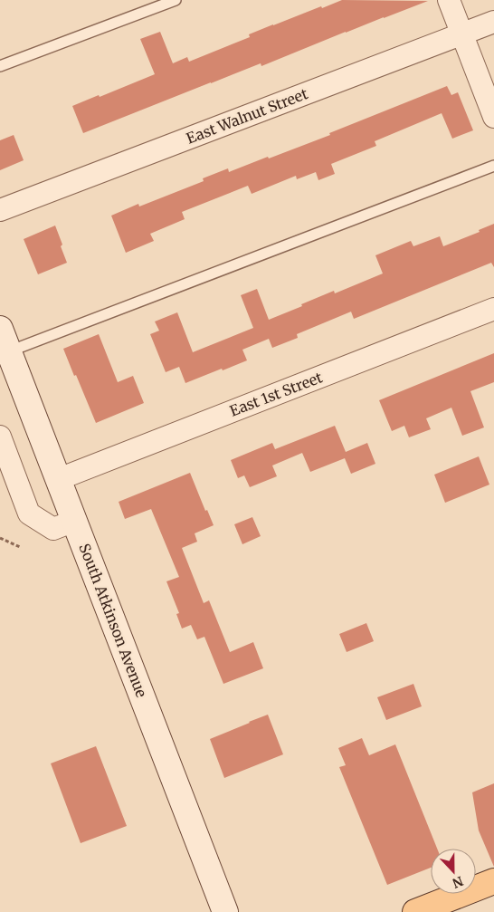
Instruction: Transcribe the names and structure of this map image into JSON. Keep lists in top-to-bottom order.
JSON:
{
  "streets": {
    "main road": ["South Atkinson Avenue"],
    "street": ["East Walnut Street", "East 1st Street"]
  },
  "crossings": [
    ["East 1st Street", "South Atkinson Avenue"]
  ],
  "north": "bottom"
}
